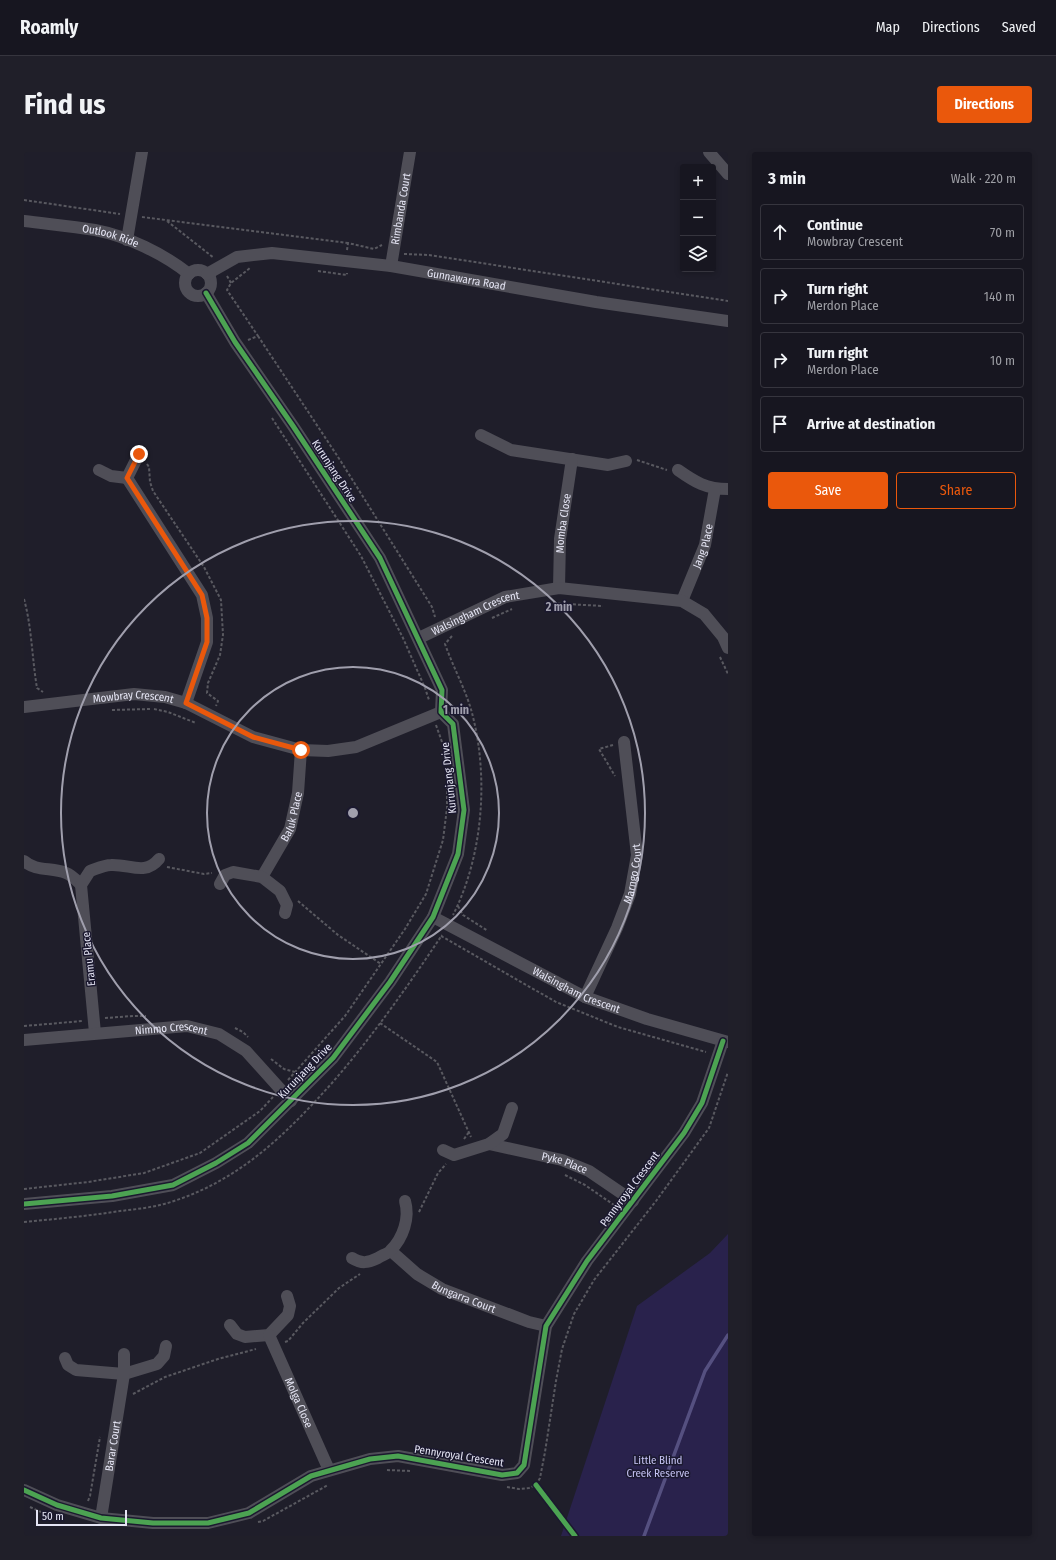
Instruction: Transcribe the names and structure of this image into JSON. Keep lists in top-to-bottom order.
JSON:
{
  "streets": {
    "street": [
      "Rimbanda Court",
      "Outlook Ride",
      "Gunnawarra Road",
      "Kurunjang Drive",
      "Momba Close",
      "Jang Place",
      "Walsingham Crescent",
      "Mowbray Crescent",
      "Baluk Place",
      "Marngo Court",
      "Eramu Place",
      "Nimmo Crescent",
      "Pyke Place",
      "Pennyroyal Crescent",
      "Bungarra Court",
      "Molga Close",
      "Barar Court"
    ]
  },
  "crossings": [
    ["Rimbanda Court", "Gunnawarra Road"],
    ["Outlook Ride", "Gunnawarra Road"],
    ["Outlook Ride", "Kurunjang Drive"],
    ["Gunnawarra Road", "Kurunjang Drive"],
    ["Kurunjang Drive", "Walsingham Crescent"],
    ["Kurunjang Drive", "Mowbray Crescent"],
    ["Kurunjang Drive", "Nimmo Crescent"],
    ["Momba Close", "Walsingham Crescent"],
    ["Jang Place", "Walsingham Crescent"],
    ["Walsingham Crescent", "Marngo Court"],
    ["Walsingham Crescent", "Pennyroyal Crescent"],
    ["Mowbray Crescent", "Baluk Place"],
    ["Eramu Place", "Nimmo Crescent"],
    ["Pyke Place", "Pennyroyal Crescent"],
    ["Pennyroyal Crescent", "Bungarra Court"],
    ["Pennyroyal Crescent", "Molga Close"],
    ["Pennyroyal Crescent", "Barar Court"]
  ],
  "parks": ["Little Blind Creek Reserve"],
  "scale_bar": "50 m",
  "page": {
    "header": "Roamly",
    "nav": ["Map", "Directions", "Saved"],
    "buttons": [
      "Directions",
      ["Save", "Share"]
    ],
    "title": "Find us",
    "heading": ["3 min", "Walk · 220 m"],
    "map_buttons": ["+", "−"],
    "list": [
      ["Continue", "Mowbray Crescent", "70 m"],
      ["Turn right", "Merdon Place", "140 m"],
      ["Turn right", "Merdon Place", "10 m"],
      "Arrive at destination"
    ],
    "scale": "50 m"
  },
  "rings": ["2 min", "1 min"]
}
